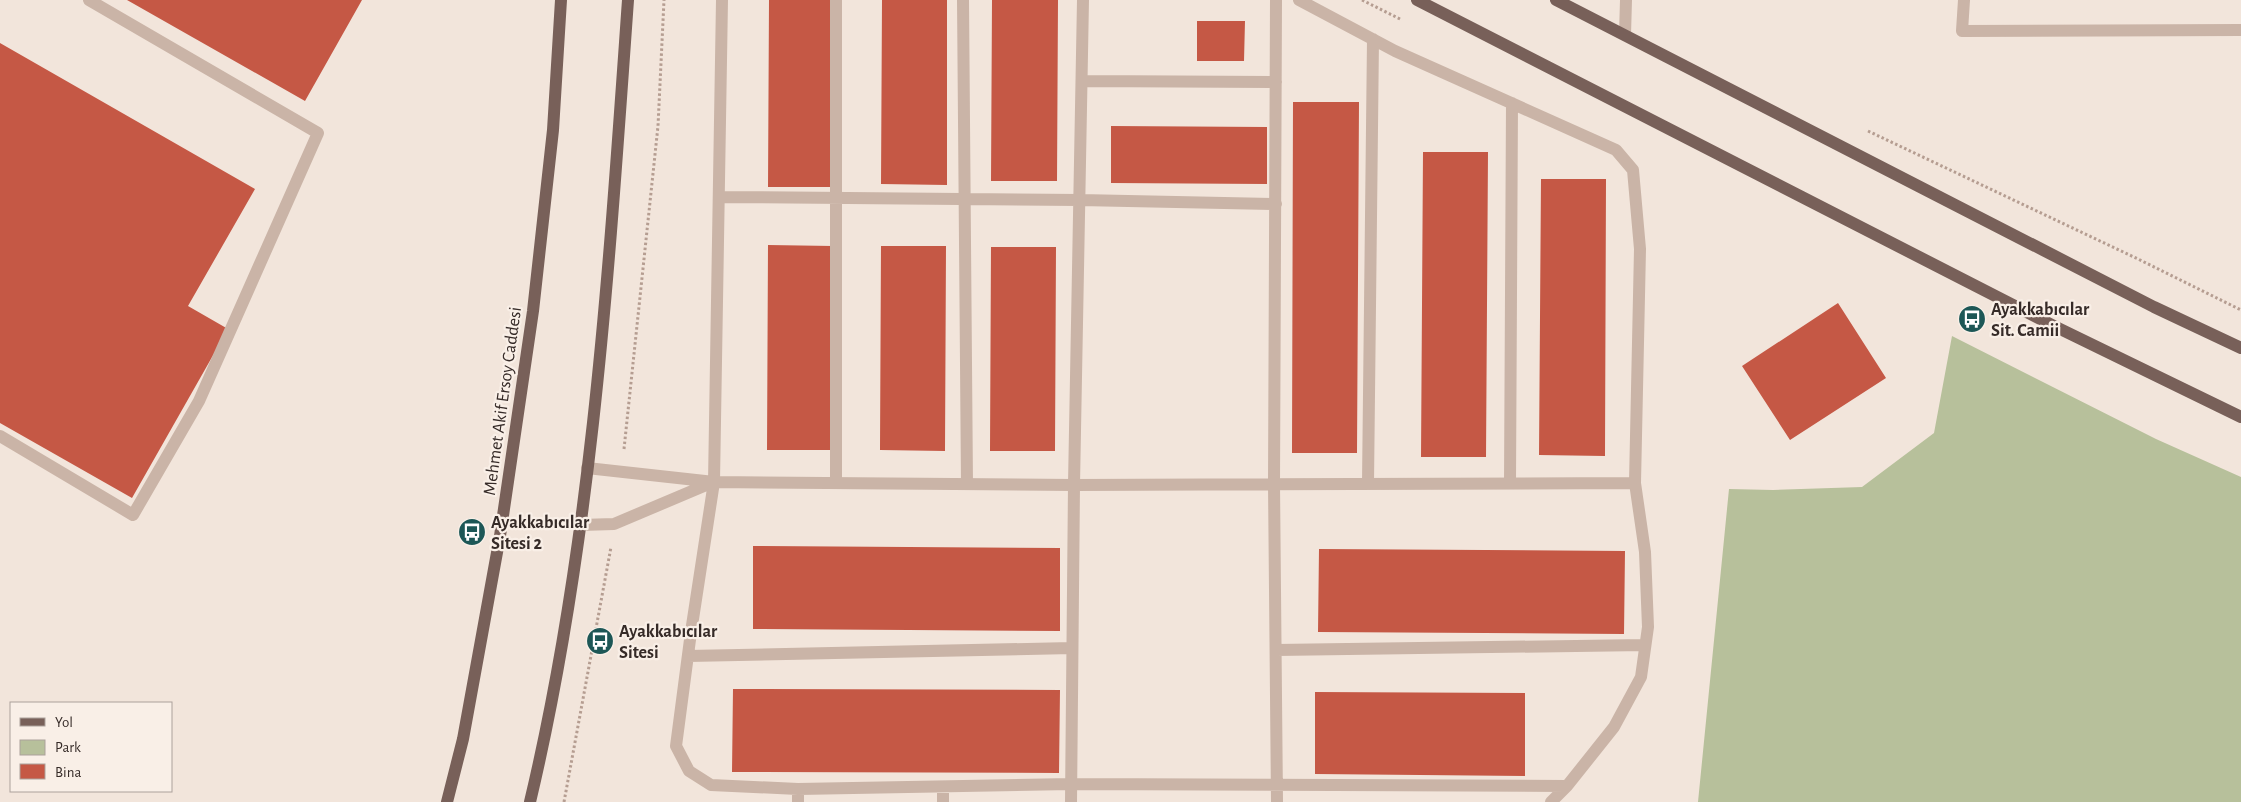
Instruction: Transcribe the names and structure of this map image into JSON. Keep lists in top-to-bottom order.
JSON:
{
  "streets": {
    "main road": ["Mehmet Akif Ersoy Caddesi"]
  },
  "places": {
    "bus stop": ["Ayakkabıcılar Sit. Camii", "Ayakkabıcılar Sitesi 2", "Ayakkabıcılar Sitesi"]
  },
  "legend": ["Yol", "Park", "Bina"]
}
